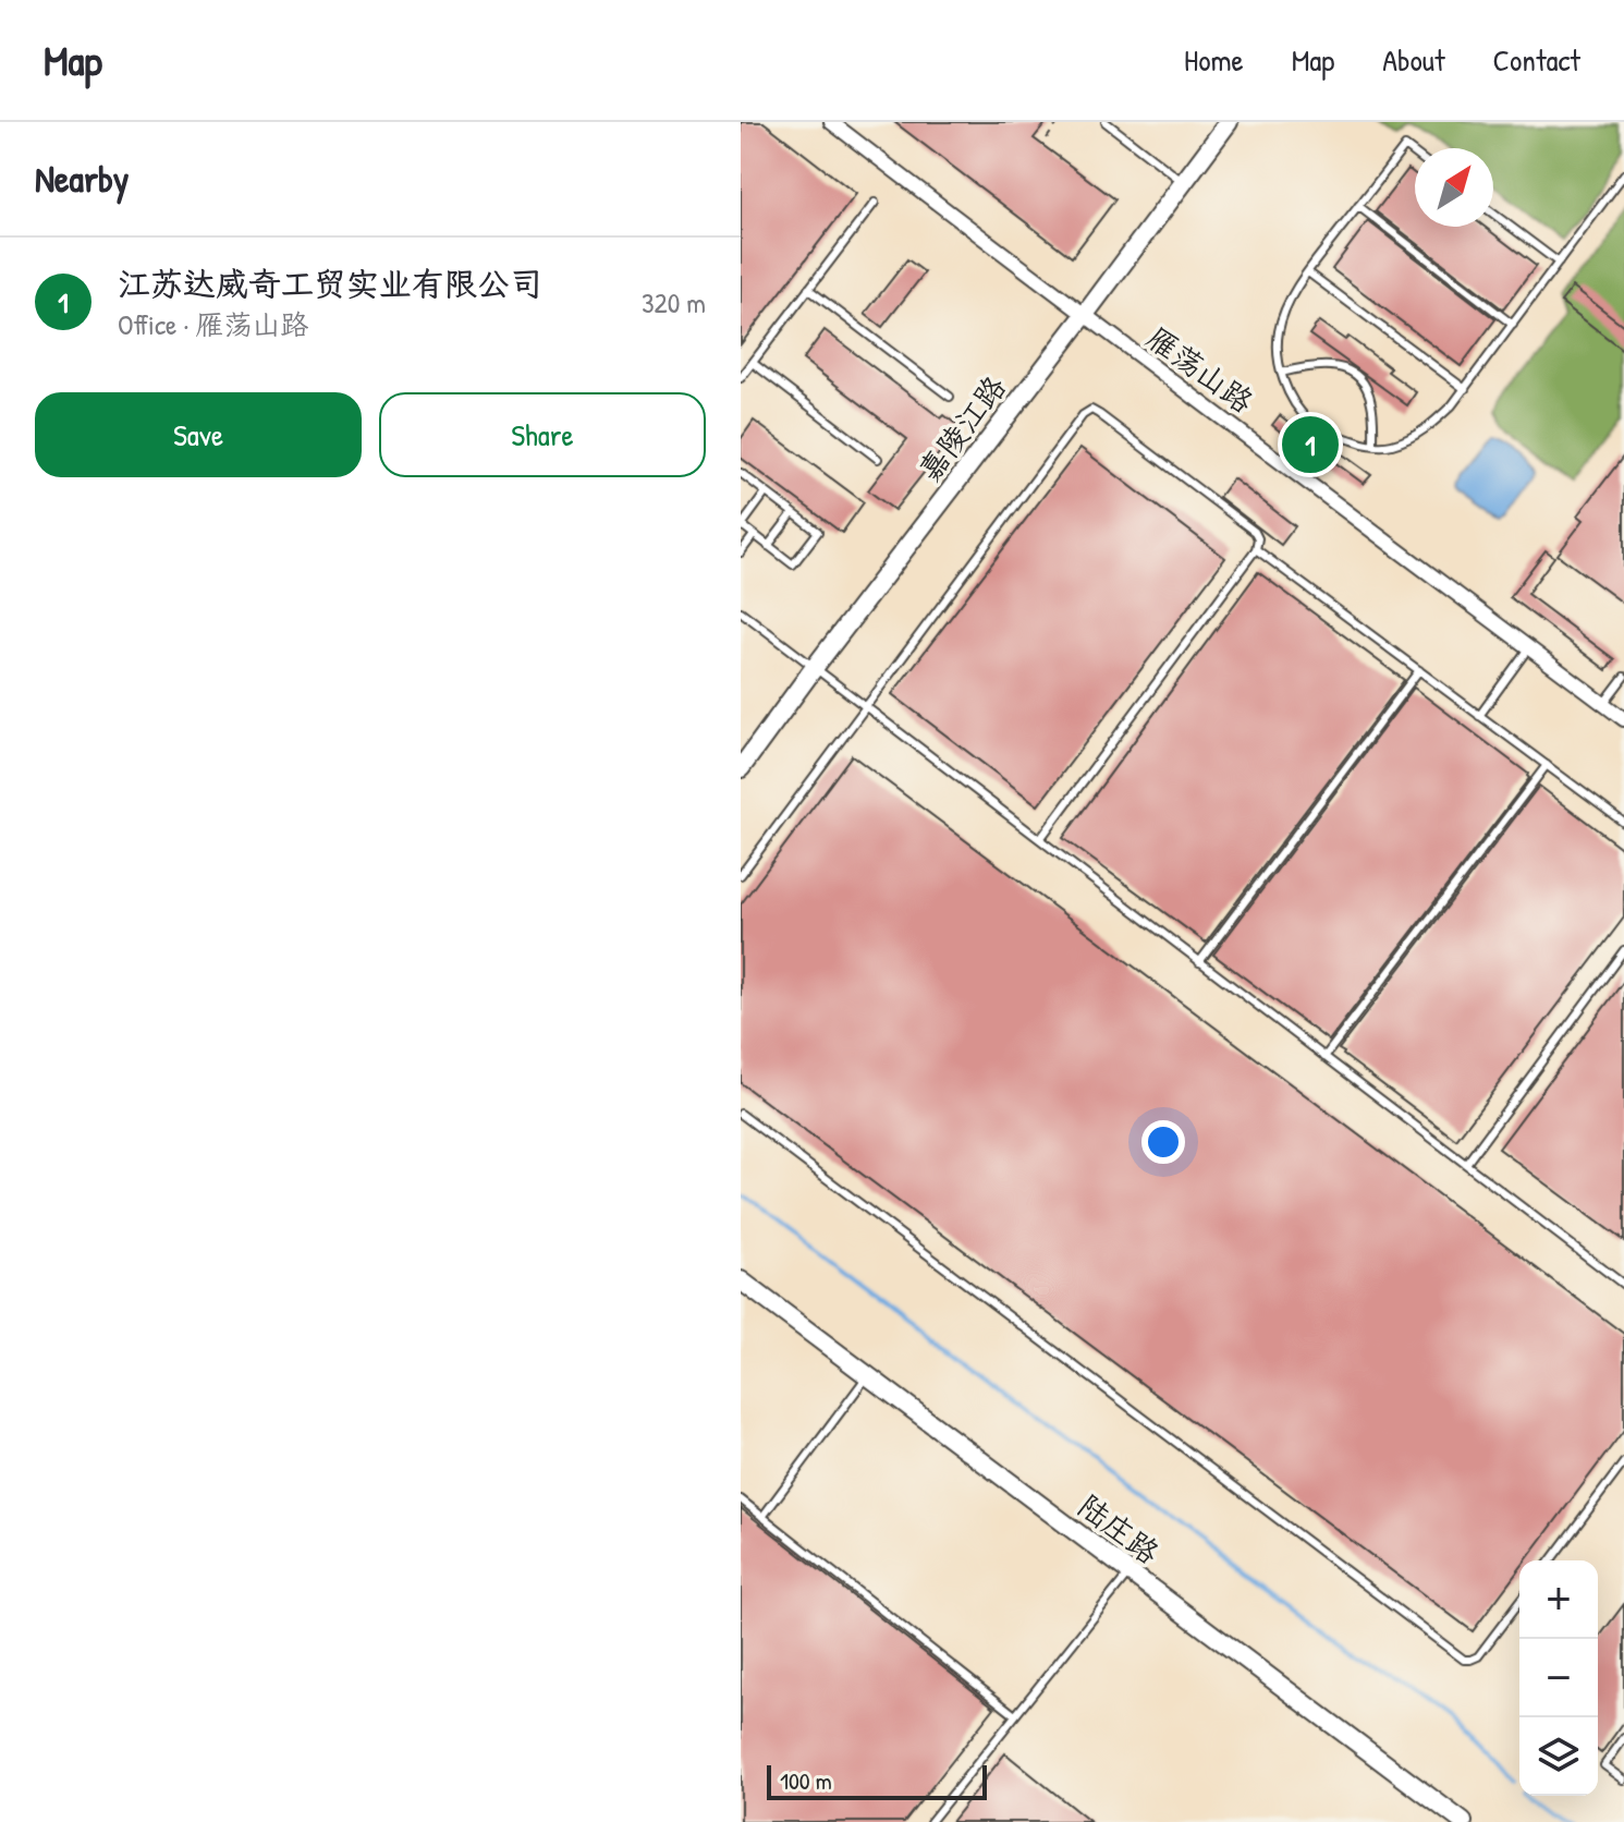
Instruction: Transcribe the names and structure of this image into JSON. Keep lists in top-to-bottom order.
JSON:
{
  "streets": {
    "street": ["雁荡山路", "嘉陵江路", "陆庄路"]
  },
  "crossings": [
    ["雁荡山路", "嘉陵江路"]
  ],
  "scale_bar": "100 m",
  "north": "top right",
  "page": {
    "header": "Map",
    "nav": [
      "Home",
      "Map",
      "About",
      "Contact"
    ],
    "heading": "Nearby",
    "list": [
      {
        "mark": "1",
        "name": "江苏达威奇工贸实业有限公司",
        "note": "Office · 雁荡山路",
        "value": "320 m"
      }
    ],
    "buttons": ["Save", "Share"],
    "pins": "1",
    "map_buttons": ["+", "−"],
    "scale": "100 m"
  }
}
